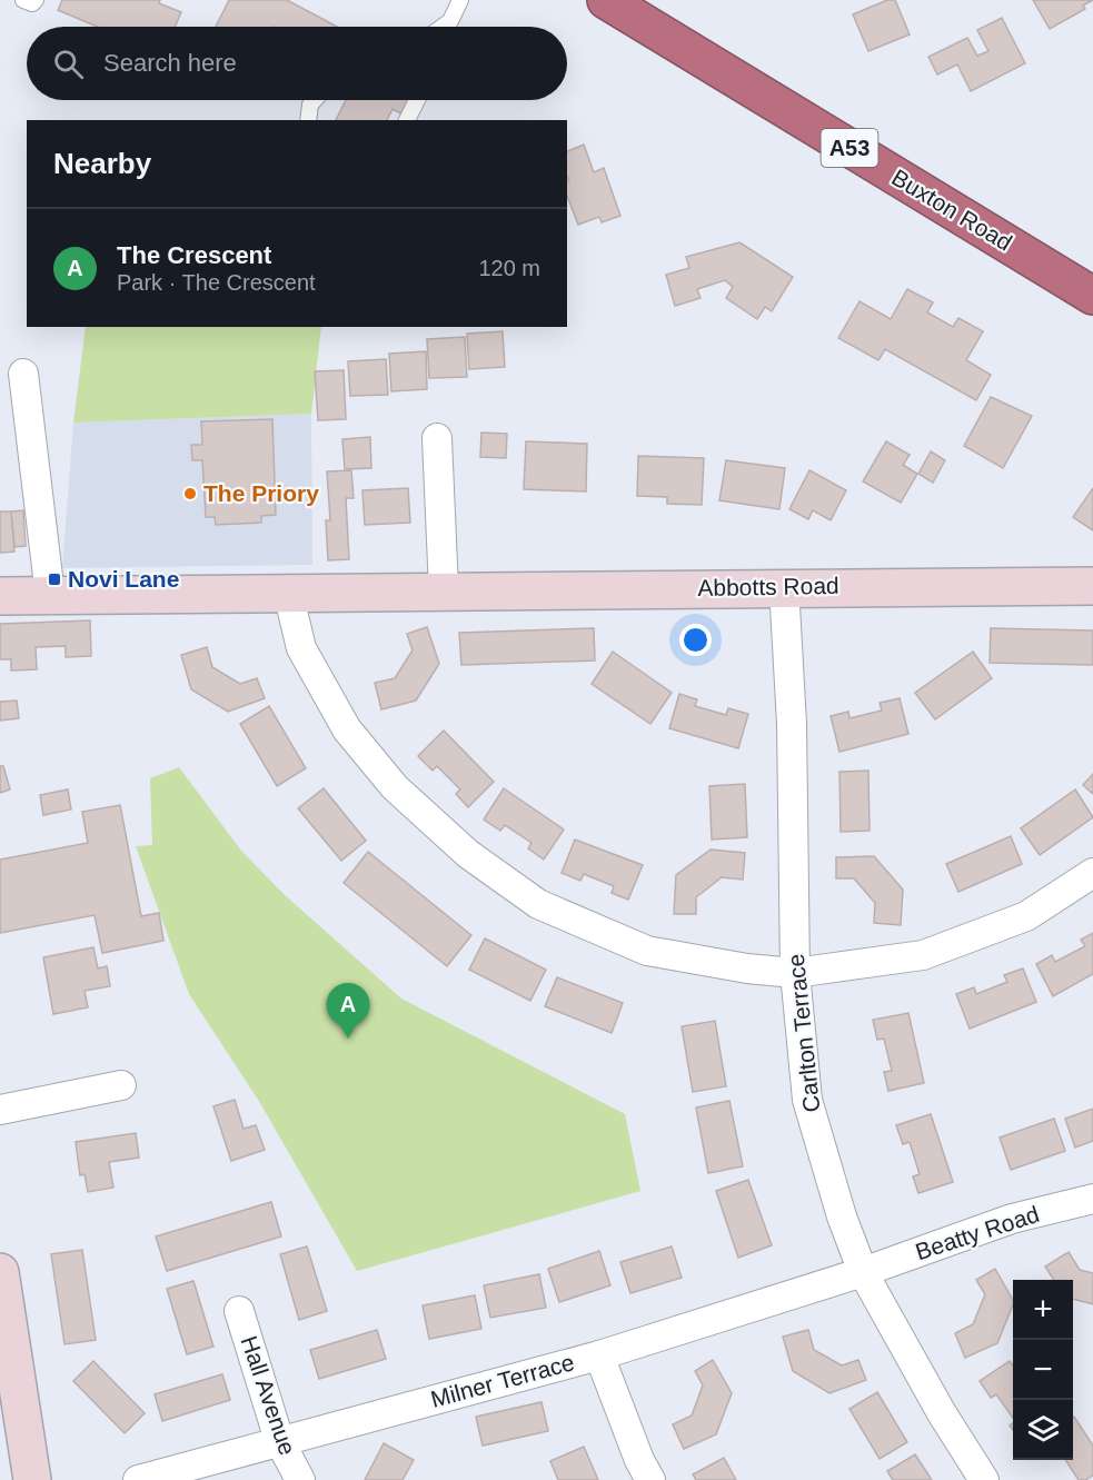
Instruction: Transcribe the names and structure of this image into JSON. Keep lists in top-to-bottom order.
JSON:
{
  "streets": {
    "highway": ["A53", "Buxton Road"],
    "street": [
      "Abbotts Road",
      "Carlton Terrace",
      "Beatty Road",
      "Milner Terrace",
      "Hall Avenue"
    ]
  },
  "crossings": [
    ["Abbotts Road", "Carlton Terrace"],
    ["Carlton Terrace", "Beatty Road"],
    ["Carlton Terrace", "Milner Terrace"],
    ["Beatty Road", "Milner Terrace"],
    ["Milner Terrace", "Hall Avenue"]
  ],
  "places": {
    "other": ["The Priory"],
    "transit": ["Novi Lane"]
  },
  "page": {
    "search": "Search here",
    "heading": "Nearby",
    "list": [
      {
        "mark": "A",
        "name": "The Crescent",
        "note": "Park · The Crescent",
        "value": "120 m"
      }
    ],
    "pins": "A",
    "map_buttons": ["+", "−"]
  }
}
